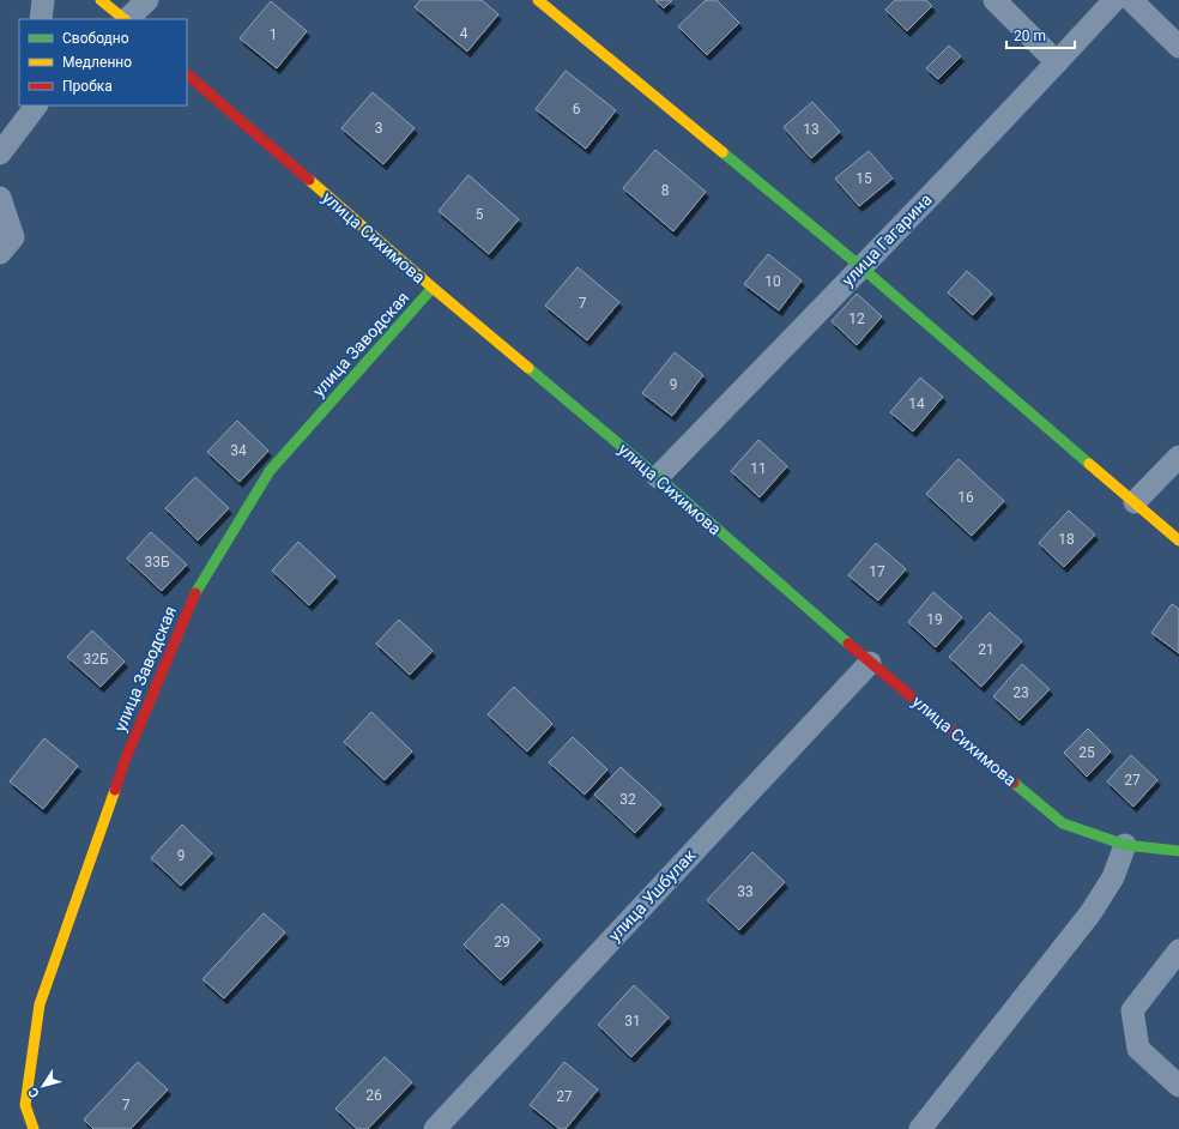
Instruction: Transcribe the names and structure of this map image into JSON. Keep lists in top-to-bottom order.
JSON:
{
  "streets": {
    "street": [
      "улица Сихимова",
      "улица Гагарина",
      "улица Заводская",
      "улица Ушбулак"
    ]
  },
  "crossings": [
    ["улица Сихимова", "улица Гагарина"],
    ["улица Сихимова", "улица Заводская"],
    ["улица Сихимова", "улица Ушбулак"]
  ],
  "house_numbers": [
    "4",
    "1",
    "6",
    "3",
    "13",
    "15",
    "8",
    "5",
    "10",
    "7",
    "12",
    "9",
    "14",
    "34",
    "11",
    "16",
    "18",
    "33Б",
    "17",
    "19",
    "21",
    "32Б",
    "23",
    "25",
    "27",
    "32",
    "9",
    "33",
    "29",
    "31",
    "26",
    "27",
    "7"
  ],
  "legend": ["Свободно", "Медленно", "Пробка"],
  "scale_bar": "20 m",
  "north": "bottom left"
}
